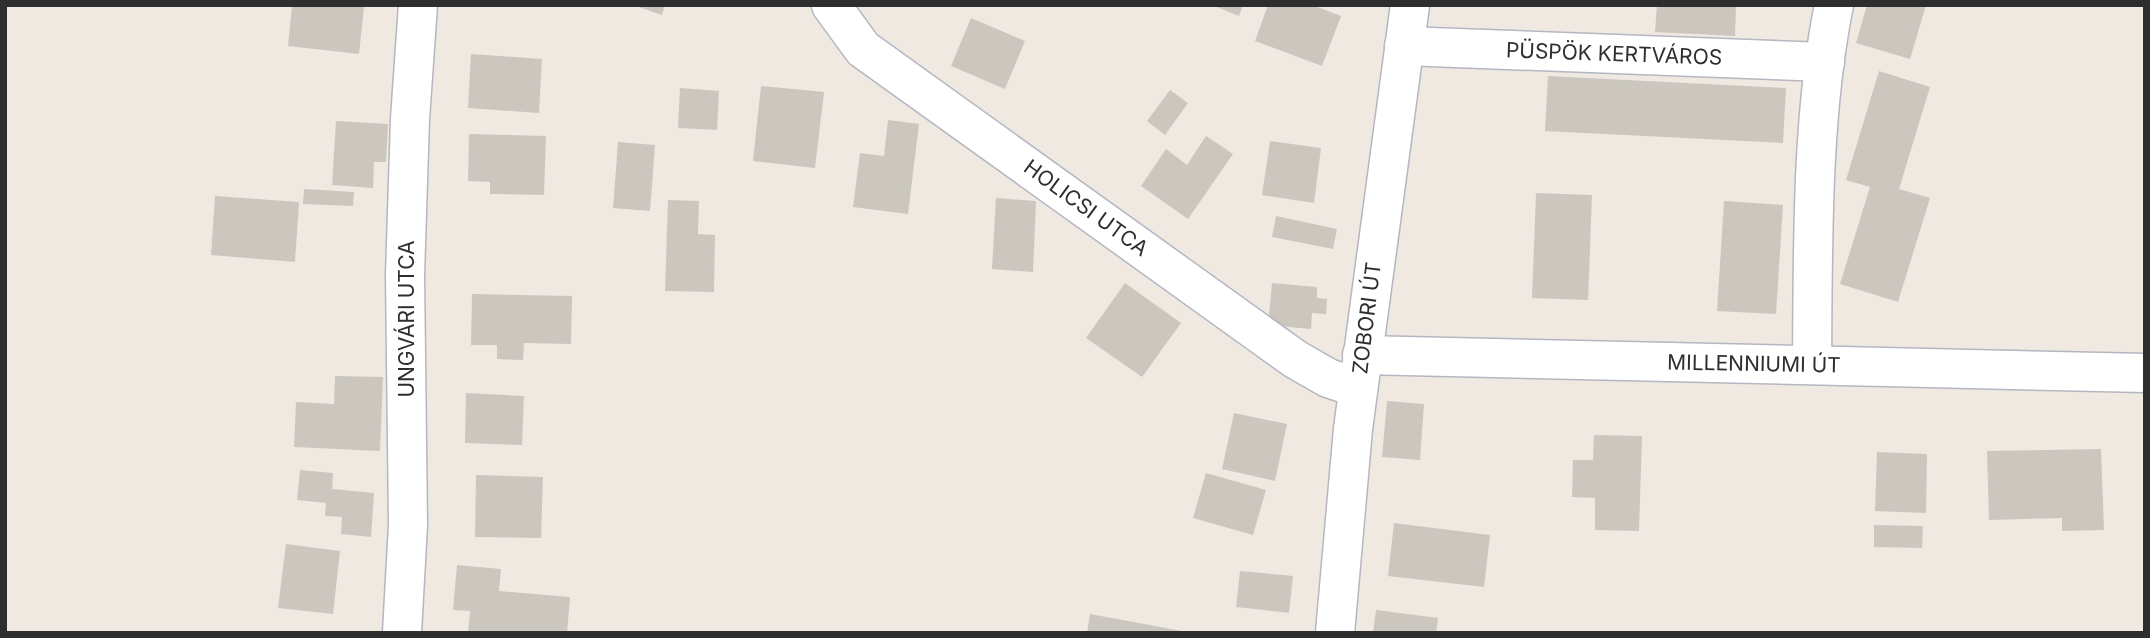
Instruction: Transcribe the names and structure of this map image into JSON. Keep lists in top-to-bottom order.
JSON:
{
  "streets": {
    "street": [
      "PÜSPÖK KERTVÁROS",
      "HOLICSI UTCA",
      "ZOBORI ÚT",
      "UNGVÁRI UTCA",
      "MILLENNIUMI ÚT"
    ]
  },
  "crossings": [
    ["PÜSPÖK KERTVÁROS", "ZOBORI ÚT"],
    ["HOLICSI UTCA", "ZOBORI ÚT"],
    ["HOLICSI UTCA", "MILLENNIUMI ÚT"],
    ["ZOBORI ÚT", "MILLENNIUMI ÚT"]
  ]
}
